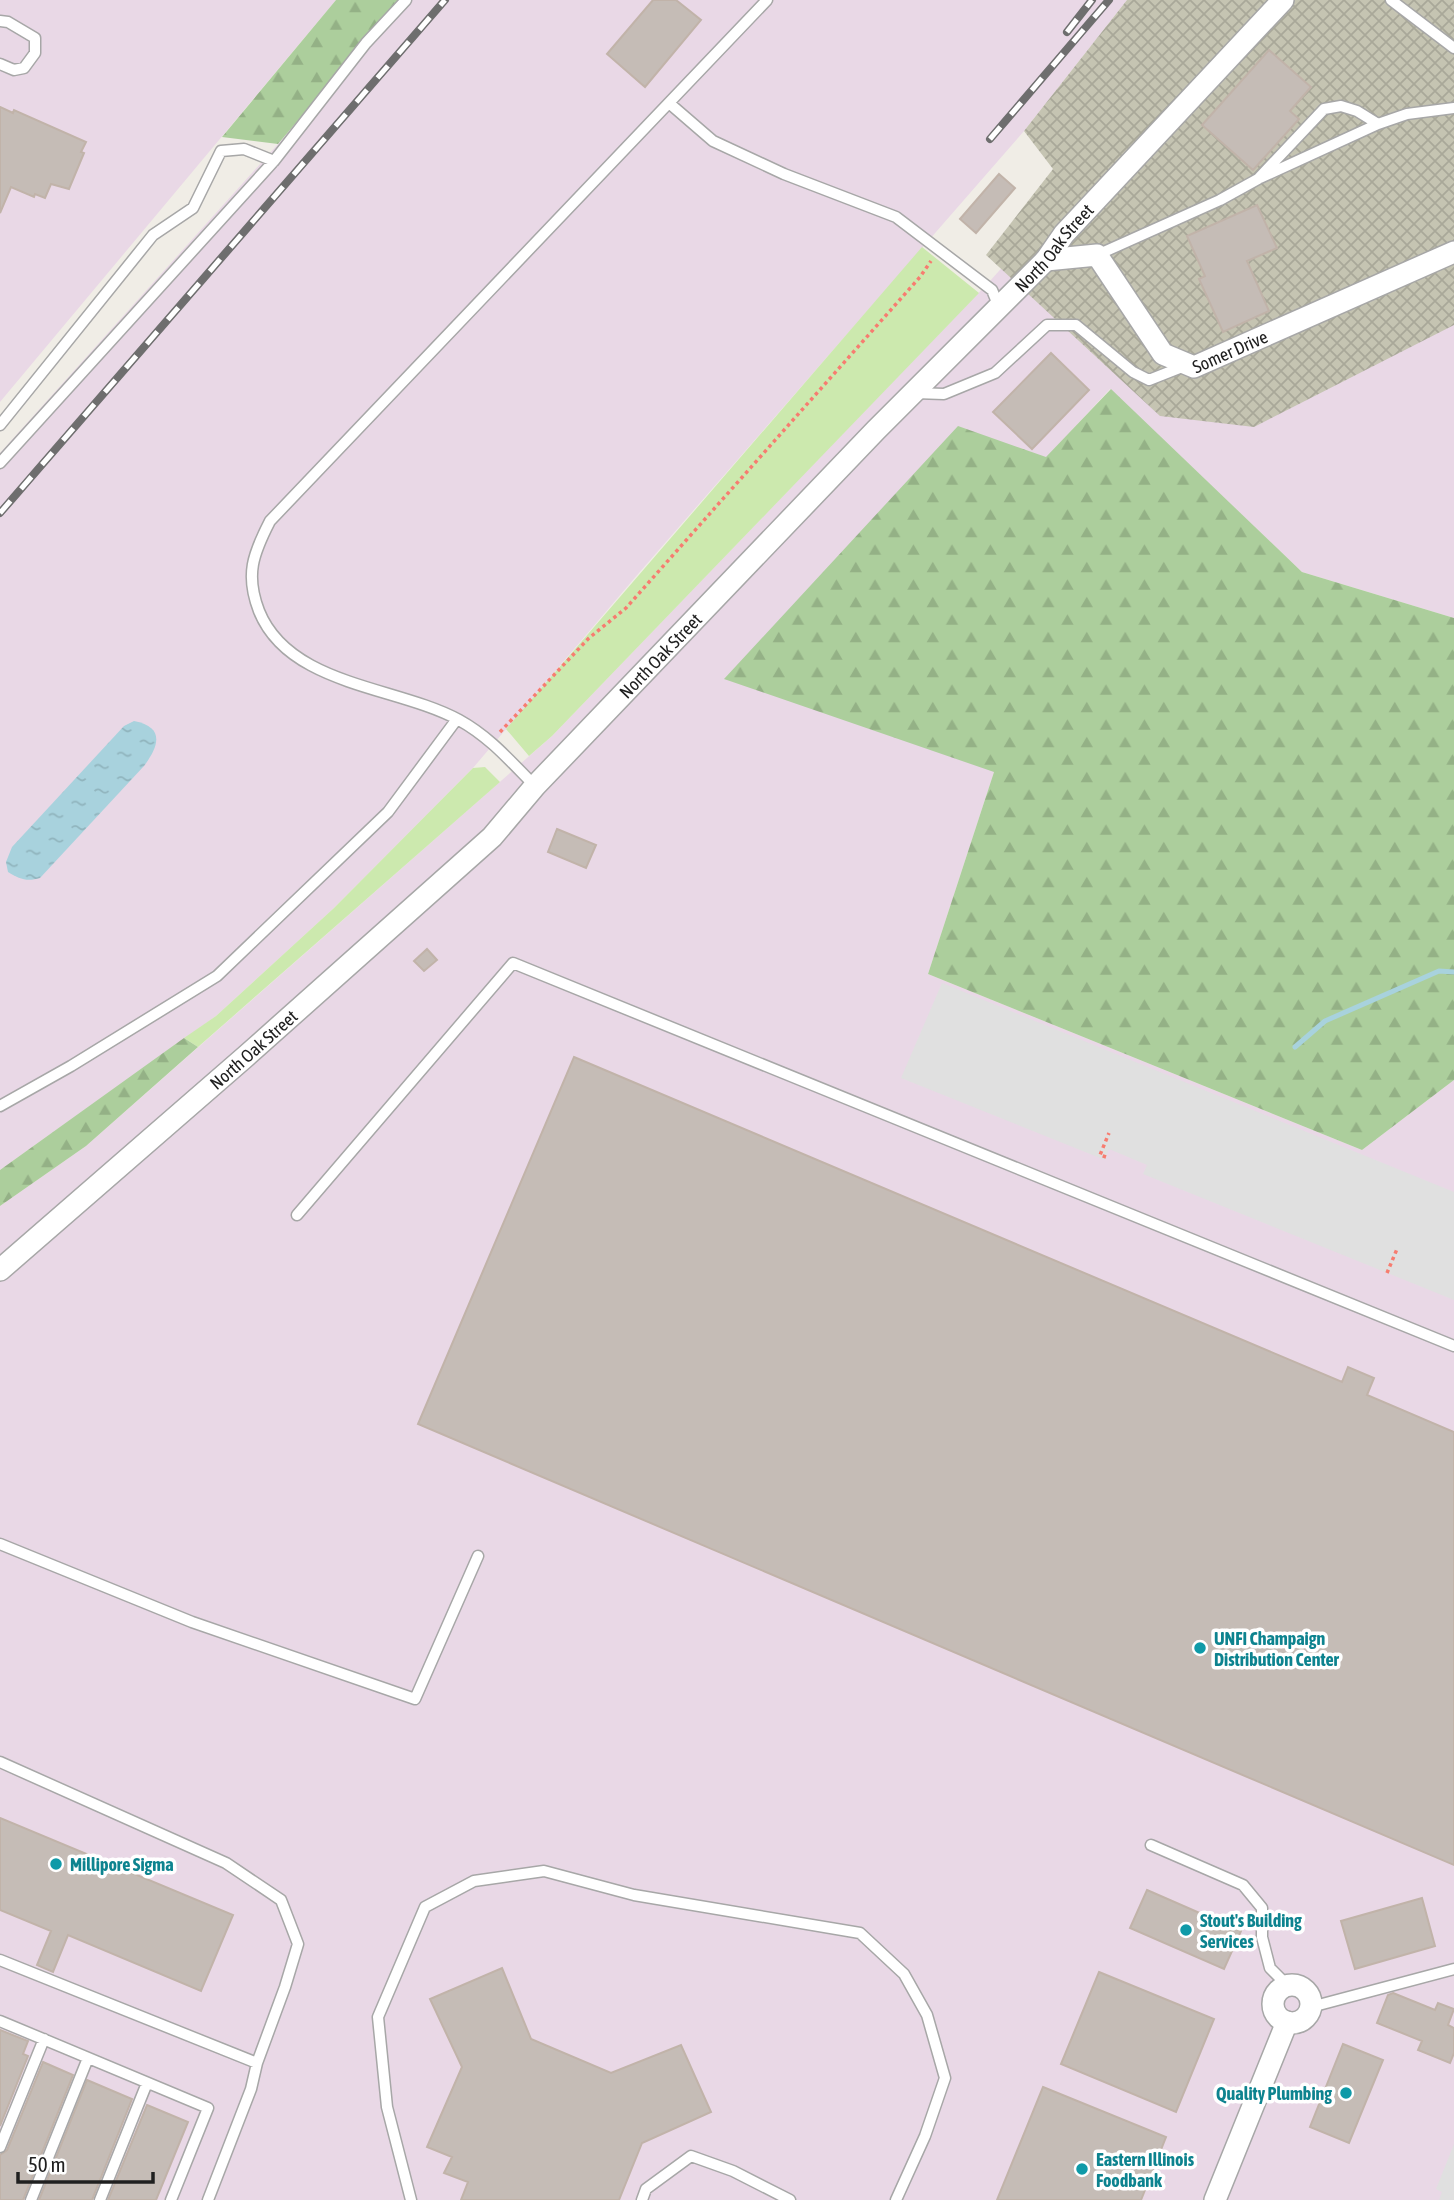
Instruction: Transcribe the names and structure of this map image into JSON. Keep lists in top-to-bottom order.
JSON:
{
  "streets": {
    "street": ["North Oak Street", "Somer Drive"]
  },
  "places": [
    "UNFI Champaign Distribution Center",
    "Millipore Sigma",
    "Stout's Building Services",
    "Quality Plumbing",
    "Eastern Illinois Foodbank"
  ],
  "scale_bar": "50 m"
}
